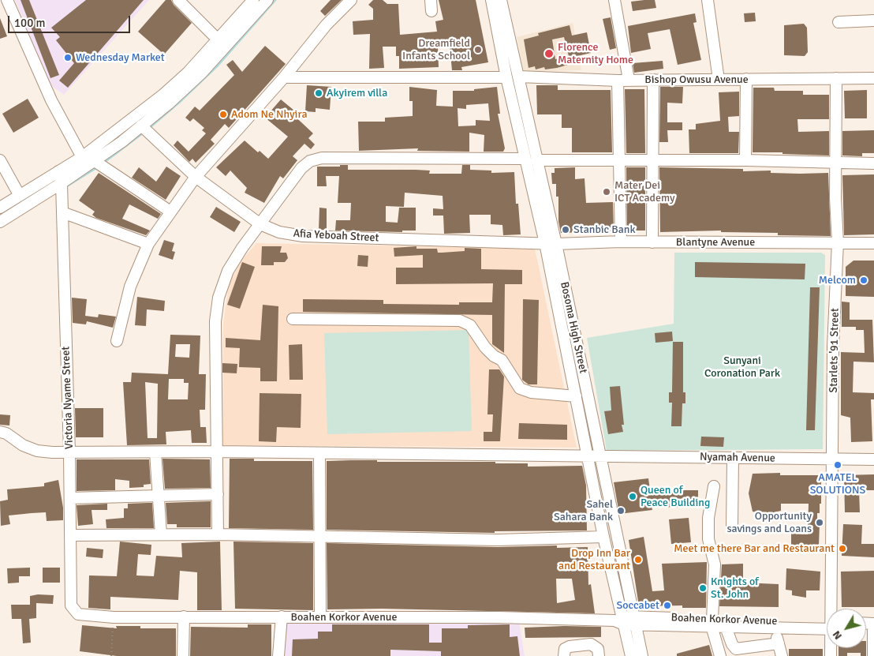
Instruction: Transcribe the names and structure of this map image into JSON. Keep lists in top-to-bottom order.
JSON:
{
  "streets": {
    "street": [
      "Bishop Owusu Avenue",
      "Afia Yeboah Street",
      "Blantyne Avenue",
      "Bosoma High Street",
      "Starlets '91 Street",
      "Victoria Nyame Street",
      "Nyamah Avenue",
      "Boahen Korkor Avenue"
    ]
  },
  "crossings": [
    ["Bishop Owusu Avenue", "Bosoma High Street"],
    ["Bishop Owusu Avenue", "Starlets '91 Street"],
    ["Afia Yeboah Street", "Blantyne Avenue"],
    ["Afia Yeboah Street", "Bosoma High Street"],
    ["Blantyne Avenue", "Bosoma High Street"],
    ["Blantyne Avenue", "Starlets '91 Street"],
    ["Bosoma High Street", "Nyamah Avenue"],
    ["Bosoma High Street", "Boahen Korkor Avenue"],
    ["Starlets '91 Street", "Nyamah Avenue"],
    ["Victoria Nyame Street", "Nyamah Avenue"],
    ["Victoria Nyame Street", "Boahen Korkor Avenue"]
  ],
  "parks": ["Sunyani Coronation Park"],
  "places": [
    "Dreamfield Infants School",
    "Florence Maternity Home",
    "Wednesday Market",
    "Akyirem villa",
    "Adom Ne Nhyira",
    "Mater Dei ICT Academy",
    "Stanbic Bank",
    "Melcom",
    "AMATEL SOLUTIONS",
    "Queen of Peace Building",
    "Sahel Sahara Bank",
    "Opportunity savings and Loans",
    "Meet me there Bar and Restaurant",
    "Drop Inn Bar and Restaurant",
    "Knights of St. John",
    "Soccabet"
  ],
  "scale_bar": "100 m",
  "north": "bottom left"
}
